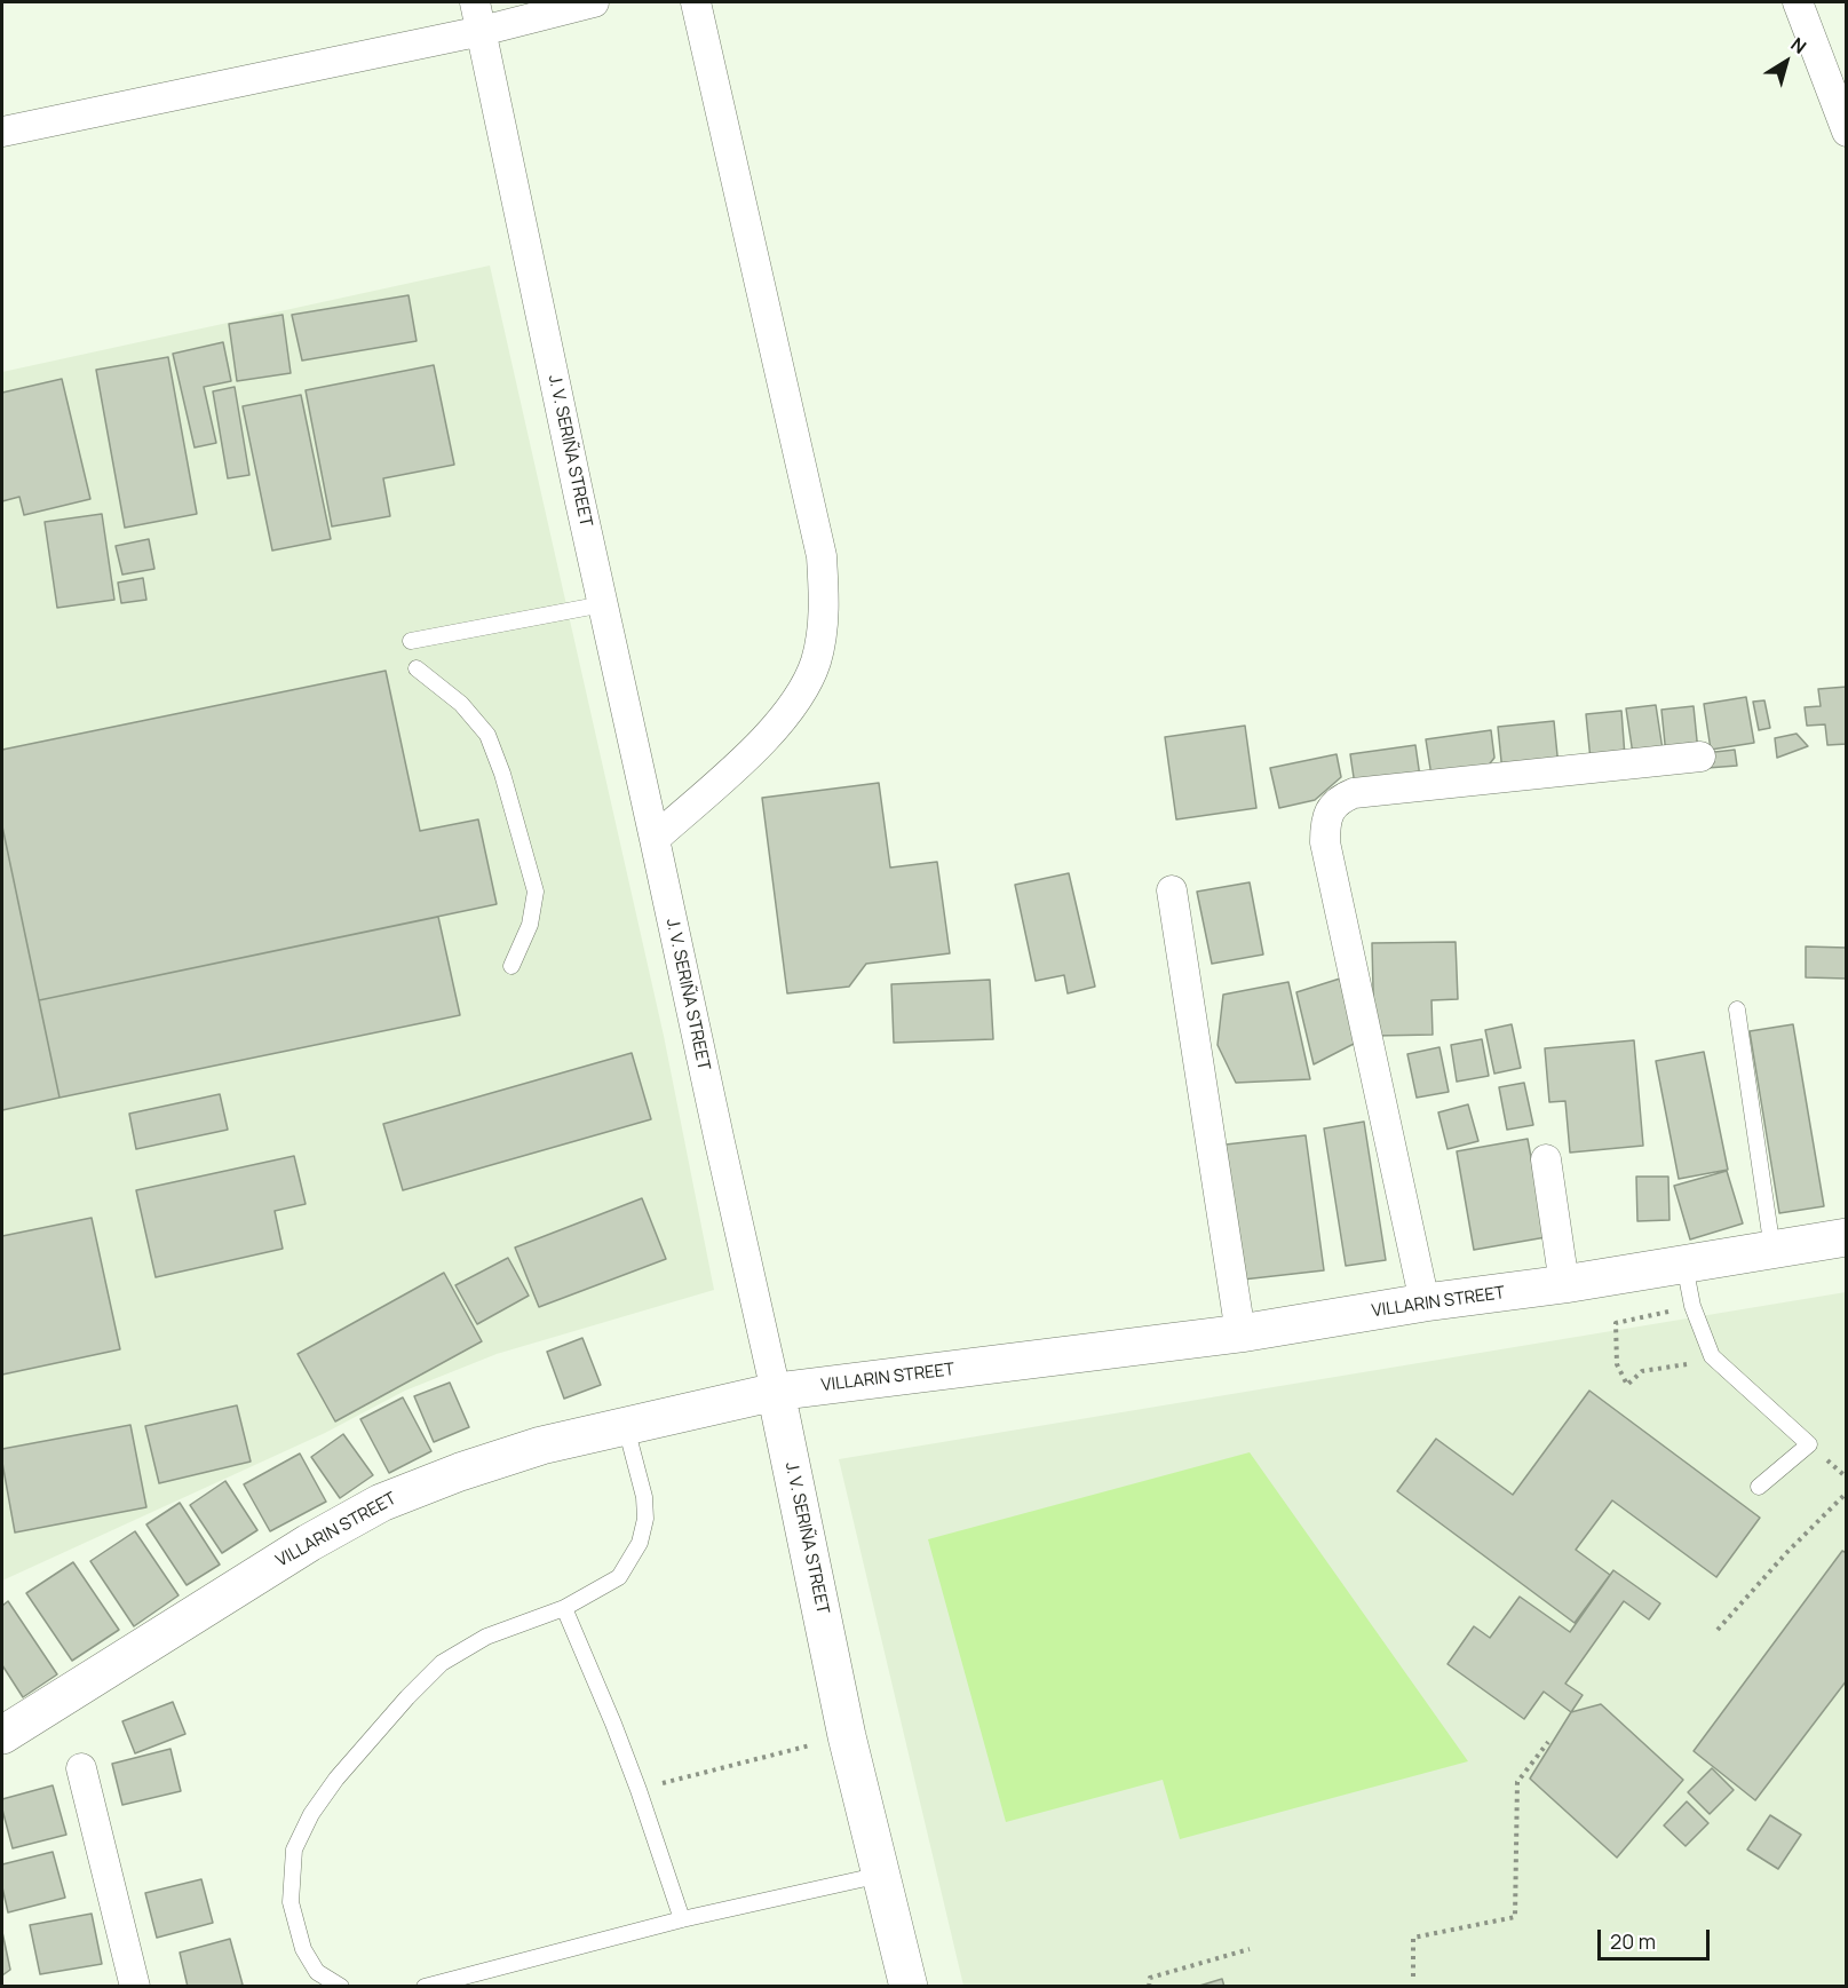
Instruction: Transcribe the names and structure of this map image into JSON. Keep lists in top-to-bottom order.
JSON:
{
  "streets": {
    "main road": ["J. V. SERIÑA STREET", "VILLARIN STREET"]
  },
  "crossings": [
    ["J. V. SERIÑA STREET", "VILLARIN STREET"]
  ],
  "scale_bar": "20 m",
  "north": "top right"
}
